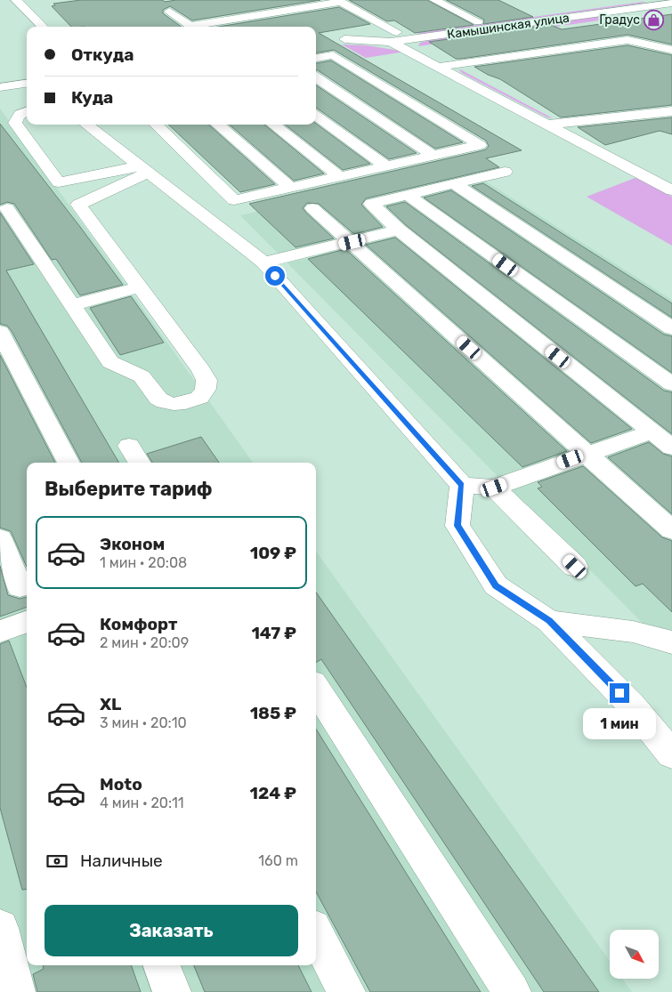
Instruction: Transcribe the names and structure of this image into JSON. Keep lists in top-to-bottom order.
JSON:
{
  "streets": {
    "street": ["Камышинская улица"]
  },
  "places": {
    "shop": ["Градус"]
  },
  "north": "bottom right",
  "page": {
    "banner": ["Откуда", "Куда"],
    "heading": "Выберите тариф",
    "list": [
      {
        "name": "Эконом",
        "note": "1 мин · 20:08",
        "value": "109 ₽"
      },
      {
        "name": "Комфорт",
        "note": "2 мин · 20:09",
        "value": "147 ₽"
      },
      {
        "name": "XL",
        "note": "3 мин · 20:10",
        "value": "185 ₽"
      },
      {
        "name": "Moto",
        "note": "4 мин · 20:11",
        "value": "124 ₽"
      }
    ],
    "bubble": "1 мин",
    "pay": ["Наличные", "160 m"],
    "buttons": "Заказать"
  }
}
